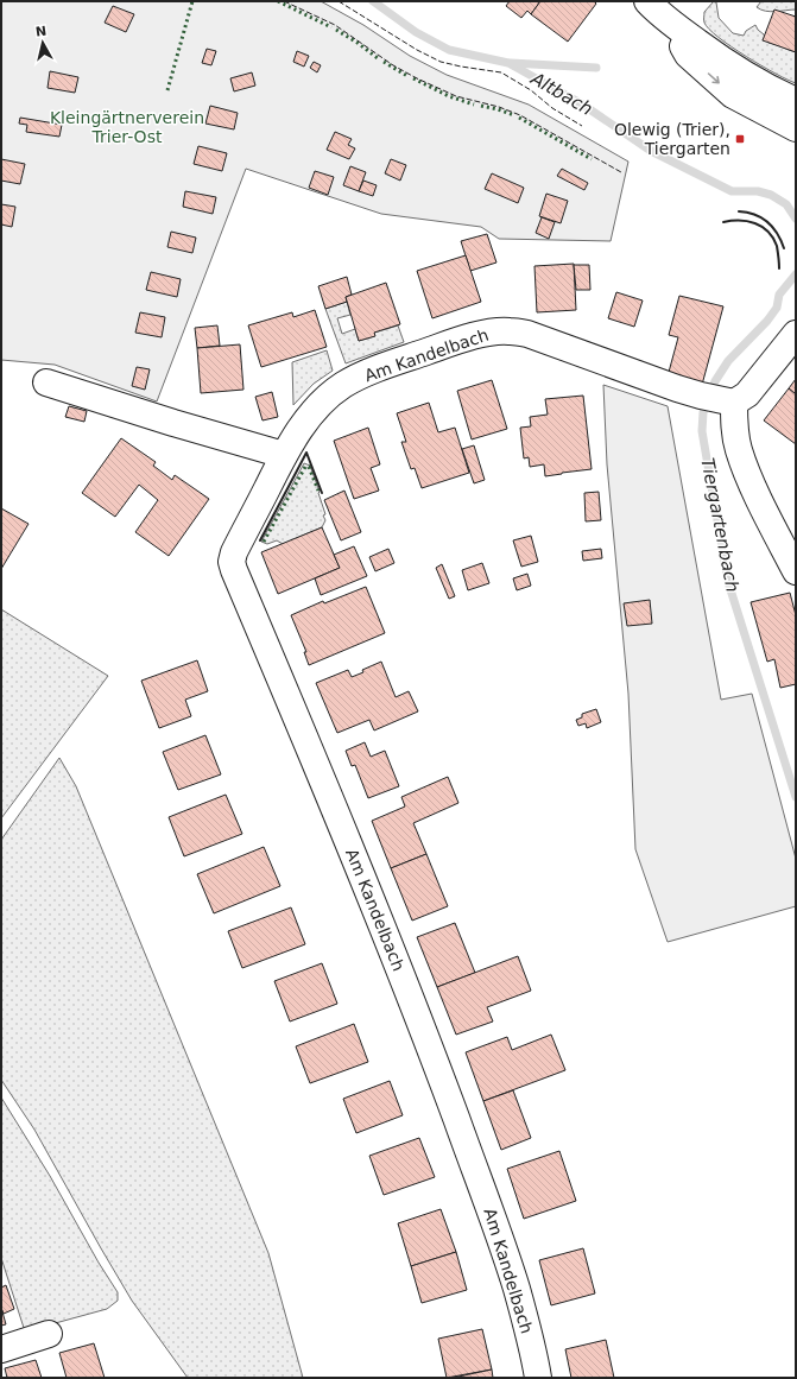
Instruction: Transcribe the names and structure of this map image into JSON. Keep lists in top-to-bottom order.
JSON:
{
  "streets": {
    "street": ["Am Kandelbach"]
  },
  "water": ["Altbach", "Tiergartenbach"],
  "parks": ["Kleingärtnerverein Trier-Ost"],
  "places": {
    "transit": ["Olewig (Trier), Tiergarten"]
  },
  "north": "top"
}
